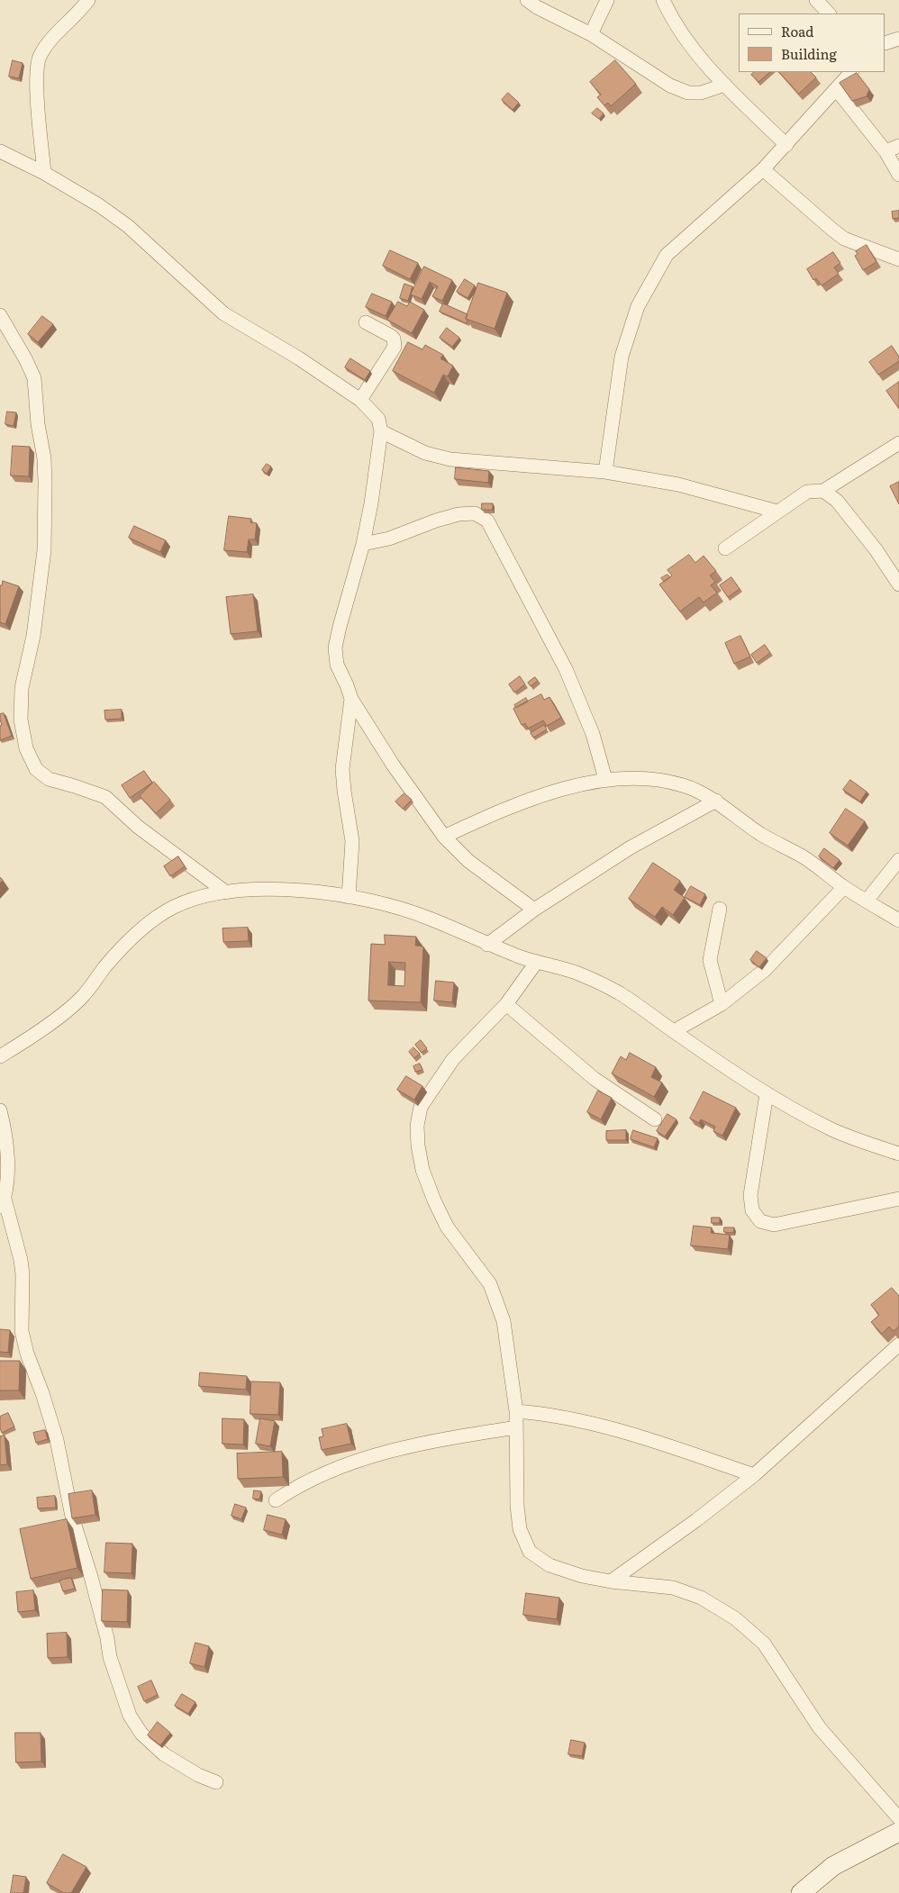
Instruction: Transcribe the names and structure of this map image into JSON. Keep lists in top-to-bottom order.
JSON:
{
  "legend": ["Road", "Building"]
}
